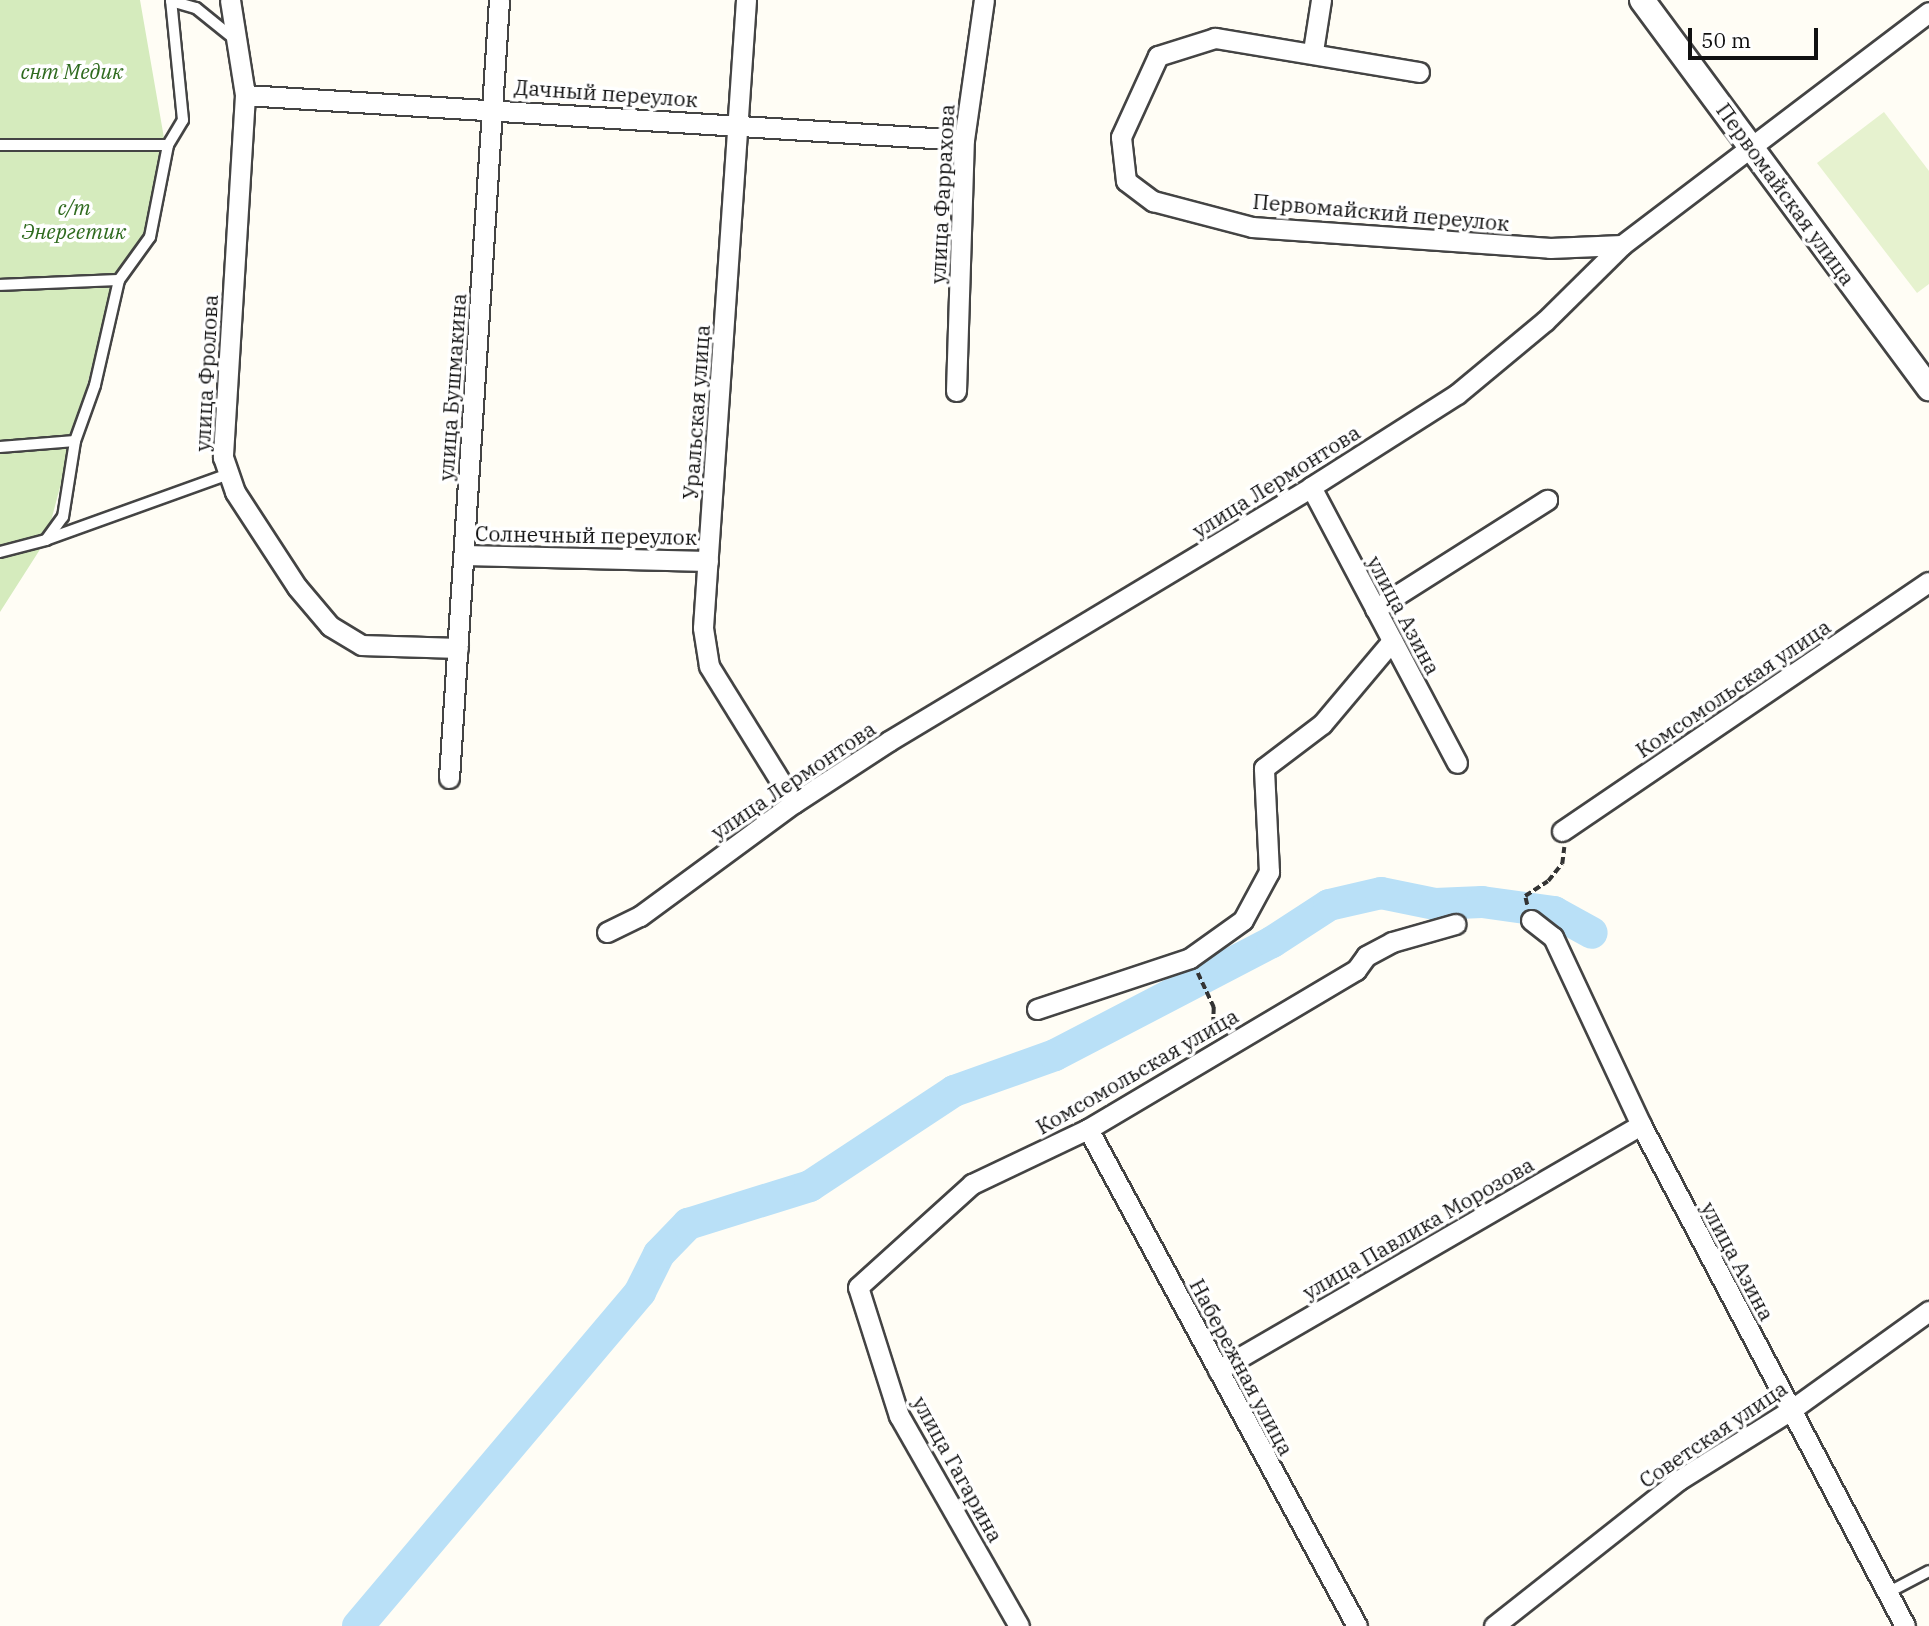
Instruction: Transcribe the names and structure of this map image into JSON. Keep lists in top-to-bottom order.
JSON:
{
  "streets": {
    "street": [
      "Дачный переулок",
      "улица Фаррахова",
      "Первомайская улица",
      "Первомайский переулок",
      "улица Фролова",
      "улица Бушмакина",
      "Уральская улица",
      "улица Лермонтова",
      "Солнечный переулок",
      "улица Азина",
      "Комсомольская улица",
      "улица Павлика Морозова",
      "Набережная улица",
      "Советская улица",
      "улица Гагарина"
    ]
  },
  "crossings": [
    ["Дачный переулок", "улица Фаррахова"],
    ["Дачный переулок", "улица Фролова"],
    ["Дачный переулок", "улица Бушмакина"],
    ["Дачный переулок", "Уральская улица"],
    ["Первомайская улица", "улица Лермонтова"],
    ["Первомайский переулок", "улица Лермонтова"],
    ["улица Фролова", "улица Бушмакина"],
    ["улица Бушмакина", "Солнечный переулок"],
    ["Уральская улица", "улица Лермонтова"],
    ["Уральская улица", "Солнечный переулок"],
    ["улица Лермонтова", "улица Азина"],
    ["улица Азина", "улица Павлика Морозова"],
    ["улица Азина", "Советская улица"],
    ["Комсомольская улица", "Набережная улица"],
    ["Комсомольская улица", "улица Гагарина"],
    ["улица Павлика Морозова", "Набережная улица"]
  ],
  "parks": ["снт Медик", "с/т Энергетик"],
  "scale_bar": "50 m"
}
